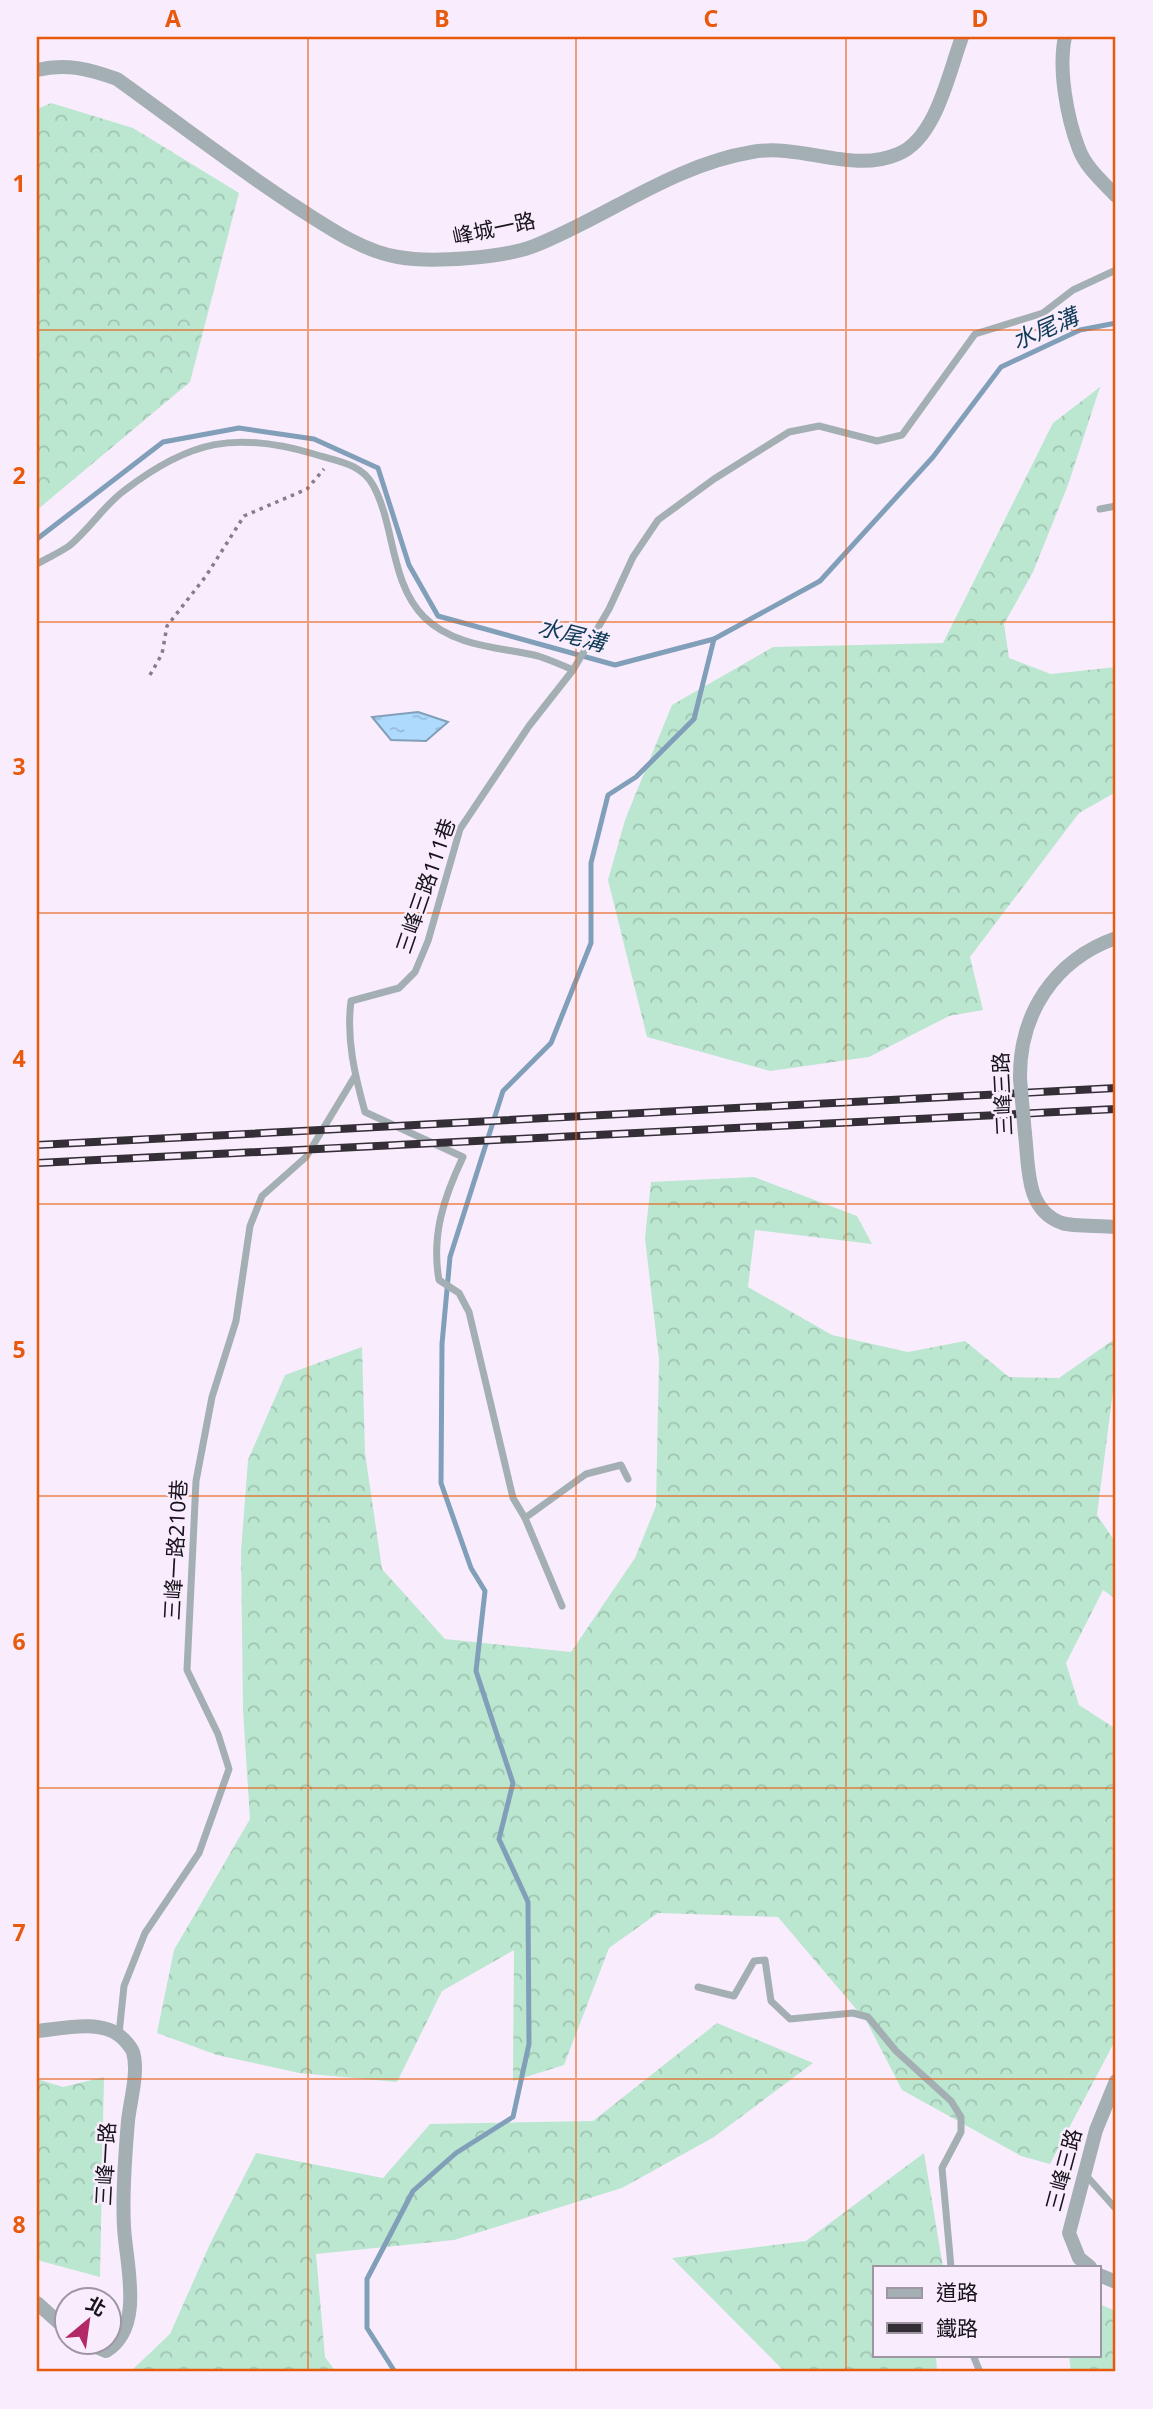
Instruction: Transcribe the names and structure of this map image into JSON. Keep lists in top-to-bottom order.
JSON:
{
  "streets": {
    "street": ["峰城一路", "三峰三路", "三峰一路"],
    "lane": ["三峰三路111巷", "三峰一路210巷"]
  },
  "crossings": [
    ["三峰三路111巷", "三峰一路210巷"],
    ["三峰一路210巷", "三峰一路"]
  ],
  "water": ["水尾溝"],
  "legend": ["道路", "鐵路"],
  "north": "top right",
  "grid": {
    "columns": [
      "A",
      "B",
      "C",
      "D"
    ],
    "rows": [
      "1",
      "2",
      "3",
      "4",
      "5",
      "6",
      "7",
      "8"
    ]
  }
}
